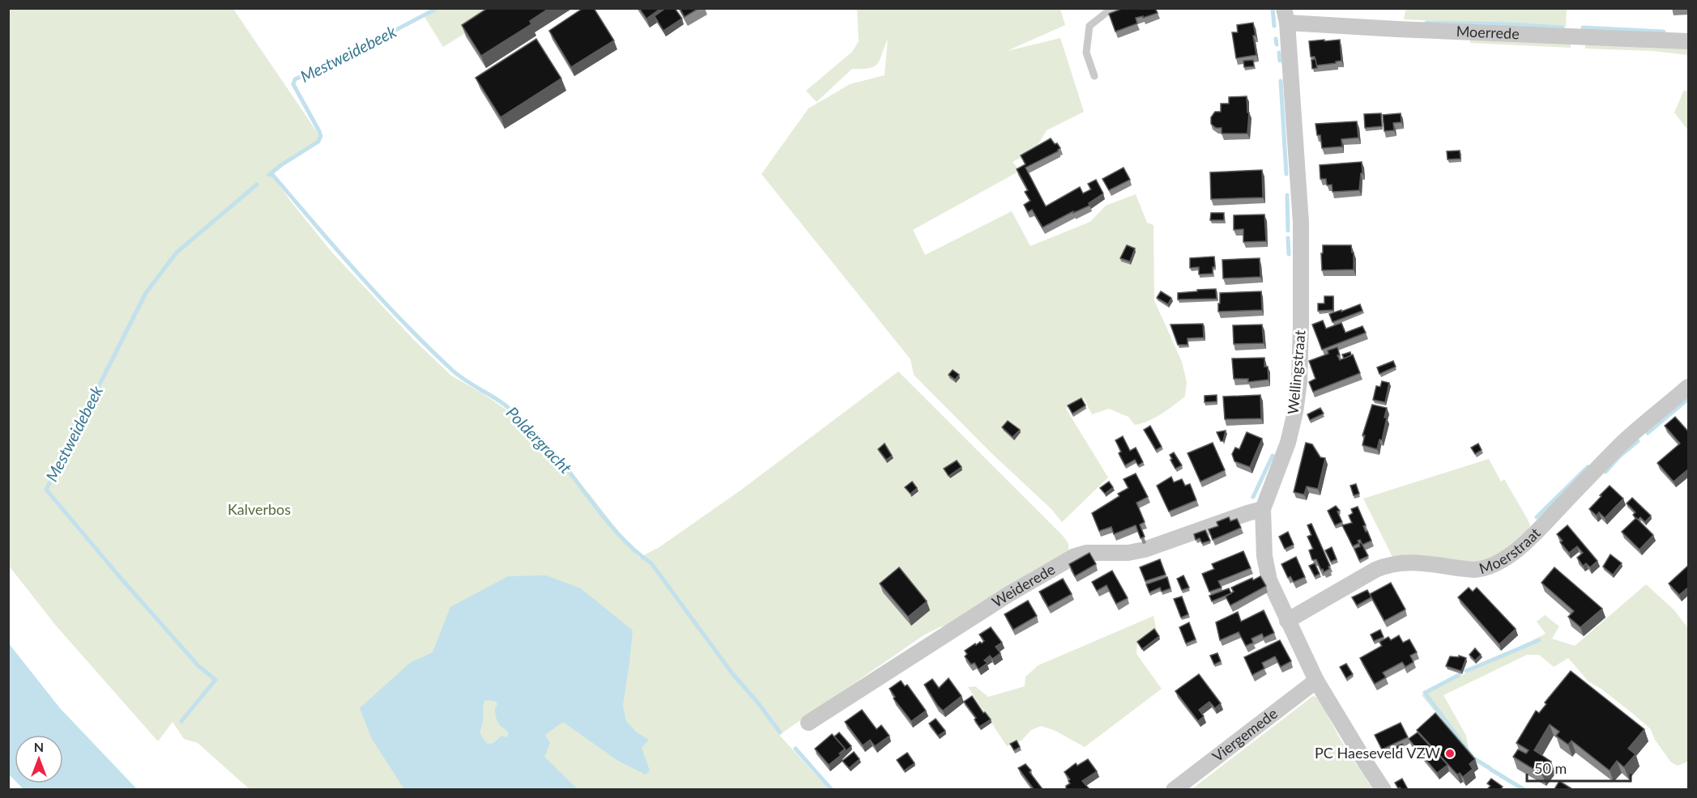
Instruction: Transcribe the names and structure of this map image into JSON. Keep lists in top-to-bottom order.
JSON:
{
  "streets": {
    "street": [
      "Moerrede",
      "Wellingstraat",
      "Moerstraat",
      "Weiderede",
      "Viergemede"
    ]
  },
  "crossings": [
    ["Moerrede", "Wellingstraat"],
    ["Wellingstraat", "Moerstraat"],
    ["Wellingstraat", "Weiderede"],
    ["Wellingstraat", "Viergemede"]
  ],
  "water": ["Mestweidebeek", "Poldergracht"],
  "parks": ["Kalverbos"],
  "places": ["PC Haeseveld VZW"],
  "scale_bar": "50 m",
  "north": "top"
}
